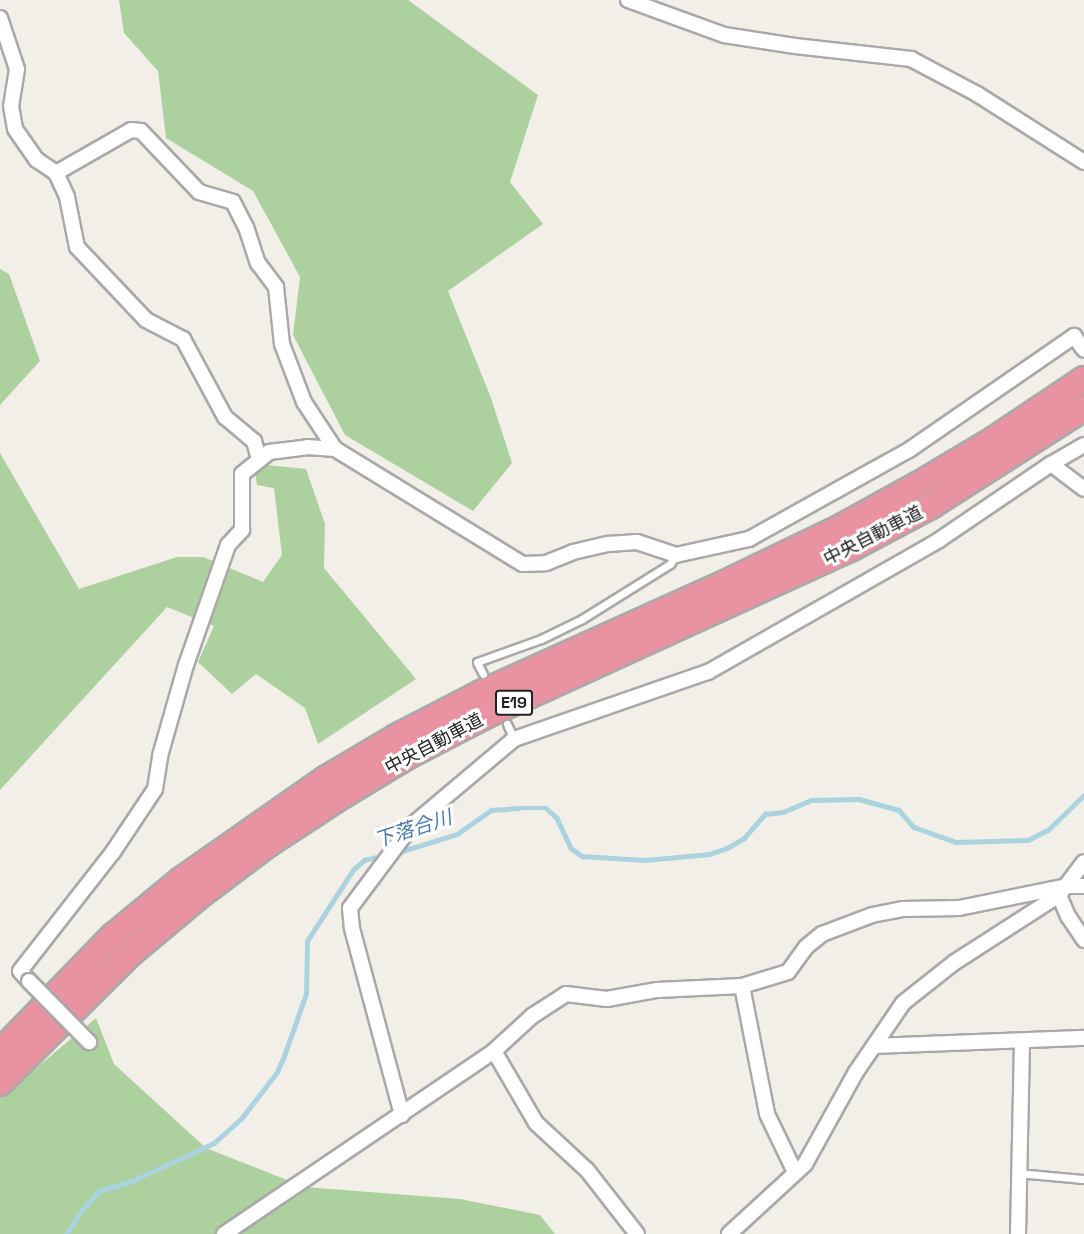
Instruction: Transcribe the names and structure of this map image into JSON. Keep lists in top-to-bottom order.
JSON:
{
  "streets": {
    "highway": ["中央自動車道", "E19"]
  },
  "water": ["下落合川"]
}
